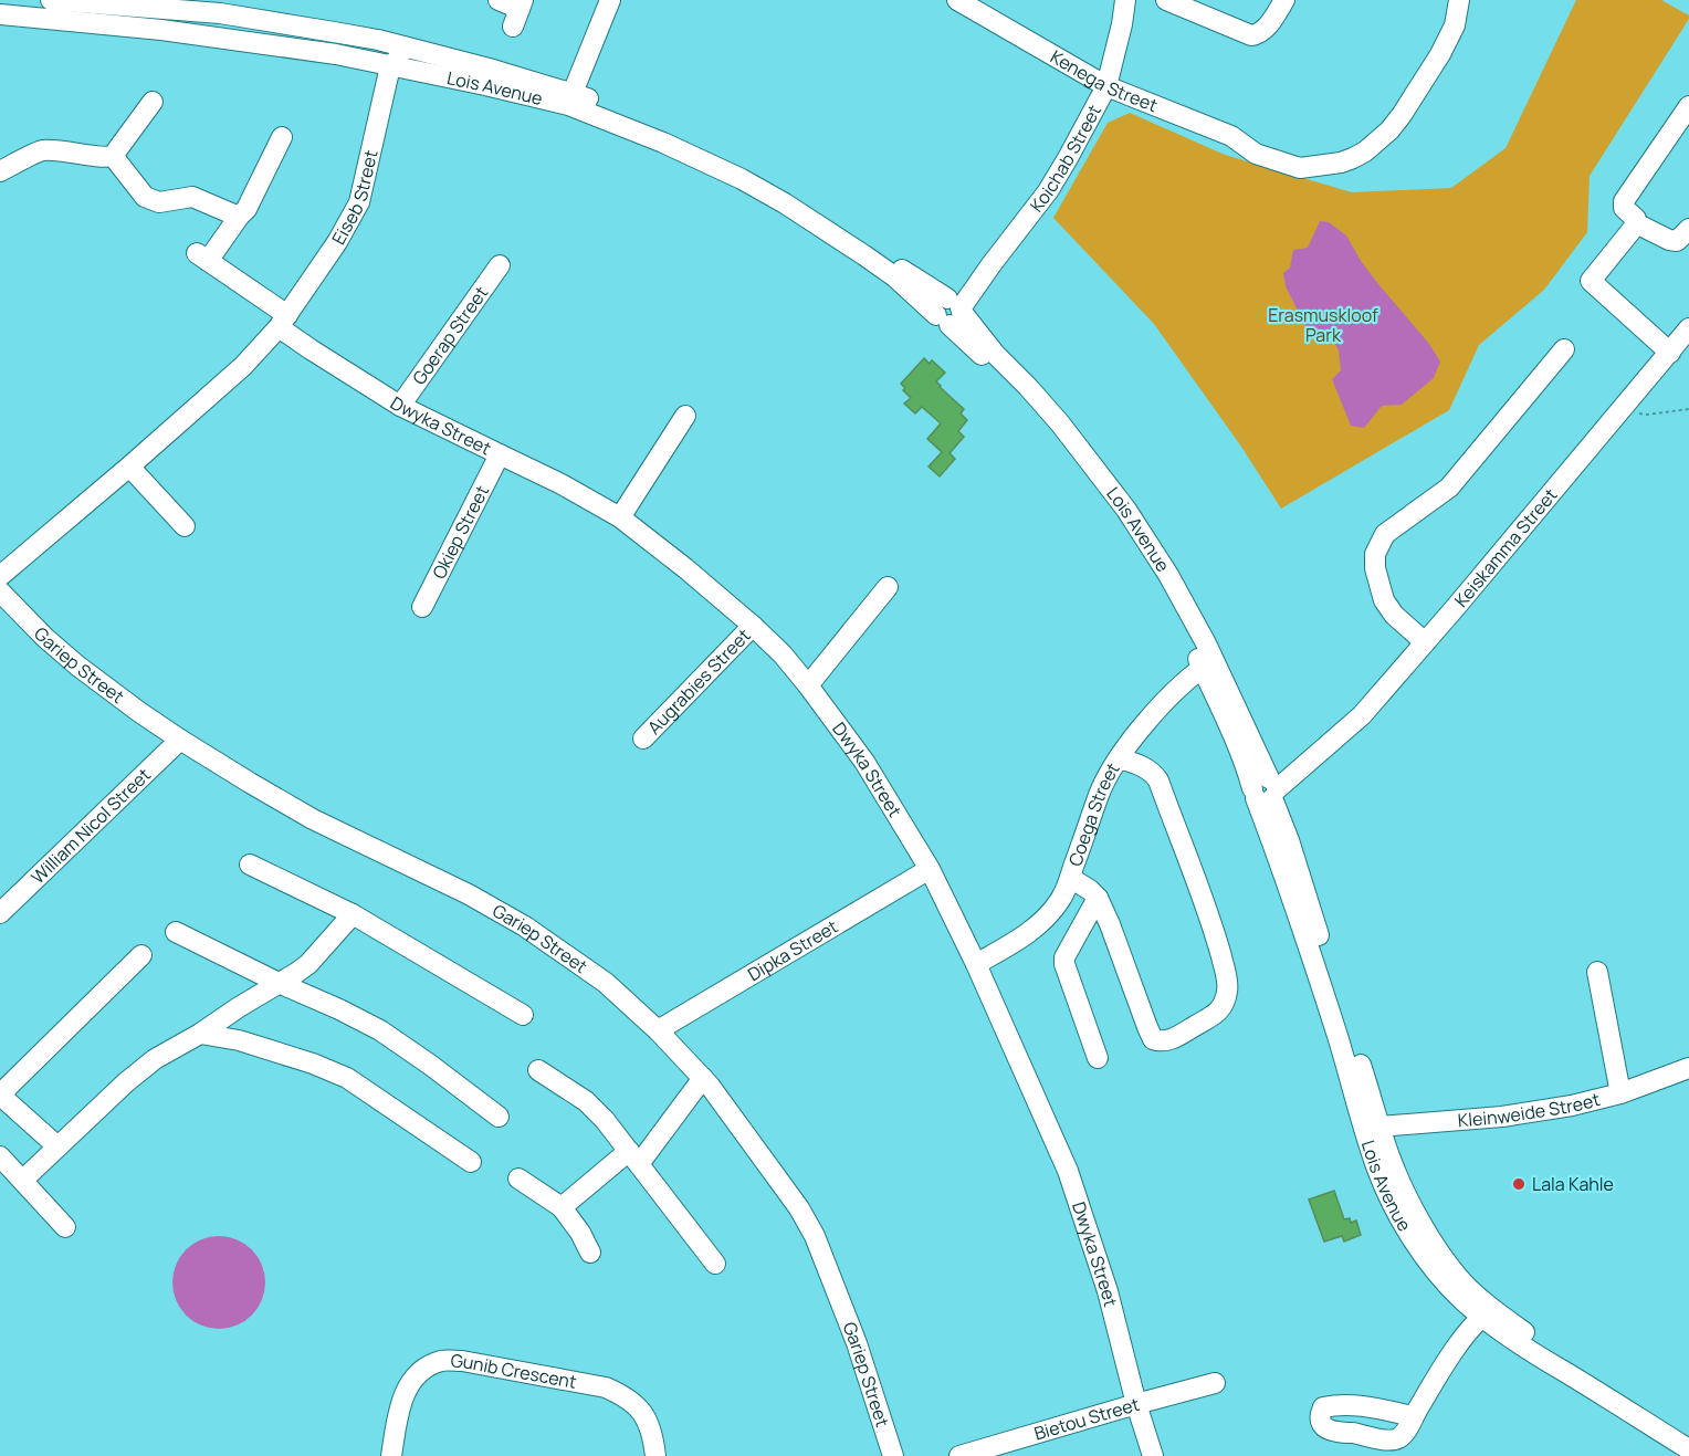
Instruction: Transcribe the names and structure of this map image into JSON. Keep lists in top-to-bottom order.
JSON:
{
  "streets": {
    "street": [
      "Kenega Street",
      "Lois Avenue",
      "Koichab Street",
      "Eiseb Street",
      "Goerap Street",
      "Dwyka Street",
      "Okiep Street",
      "Keiskamma Street",
      "Gariep Street",
      "Augrabies Street",
      "Coega Street",
      "William Nicol Street",
      "Dipka Street",
      "Kleinweide Street",
      "Gunib Crescent",
      "Bietou Street"
    ]
  },
  "crossings": [
    ["Kenega Street", "Koichab Street"],
    ["Lois Avenue", "Koichab Street"],
    ["Lois Avenue", "Eiseb Street"],
    ["Lois Avenue", "Keiskamma Street"],
    ["Lois Avenue", "Coega Street"],
    ["Lois Avenue", "Kleinweide Street"],
    ["Eiseb Street", "Dwyka Street"],
    ["Goerap Street", "Dwyka Street"],
    ["Dwyka Street", "Okiep Street"],
    ["Dwyka Street", "Augrabies Street"],
    ["Dwyka Street", "Coega Street"],
    ["Dwyka Street", "Dipka Street"],
    ["Dwyka Street", "Bietou Street"],
    ["Gariep Street", "William Nicol Street"],
    ["Gariep Street", "Dipka Street"]
  ],
  "parks": ["Erasmuskloof Park"],
  "places": ["Lala Kahle"]
}
